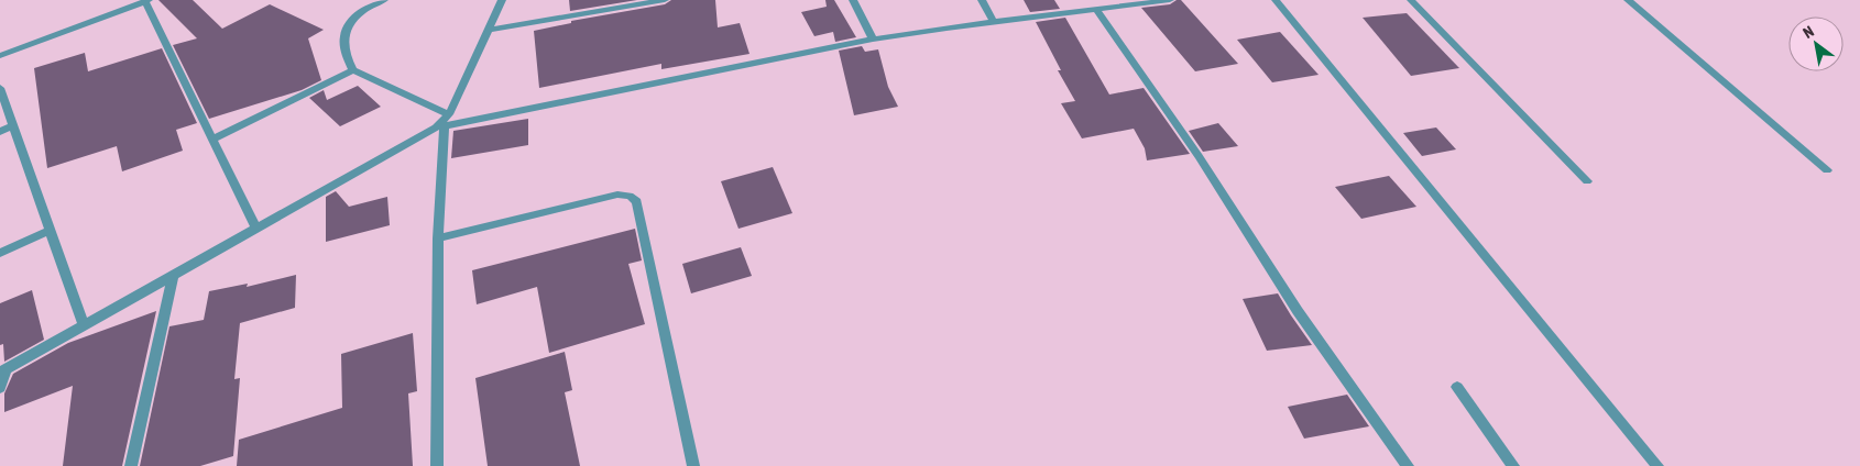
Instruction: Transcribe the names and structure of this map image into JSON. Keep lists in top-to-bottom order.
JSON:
{
  "north": "top left"
}
